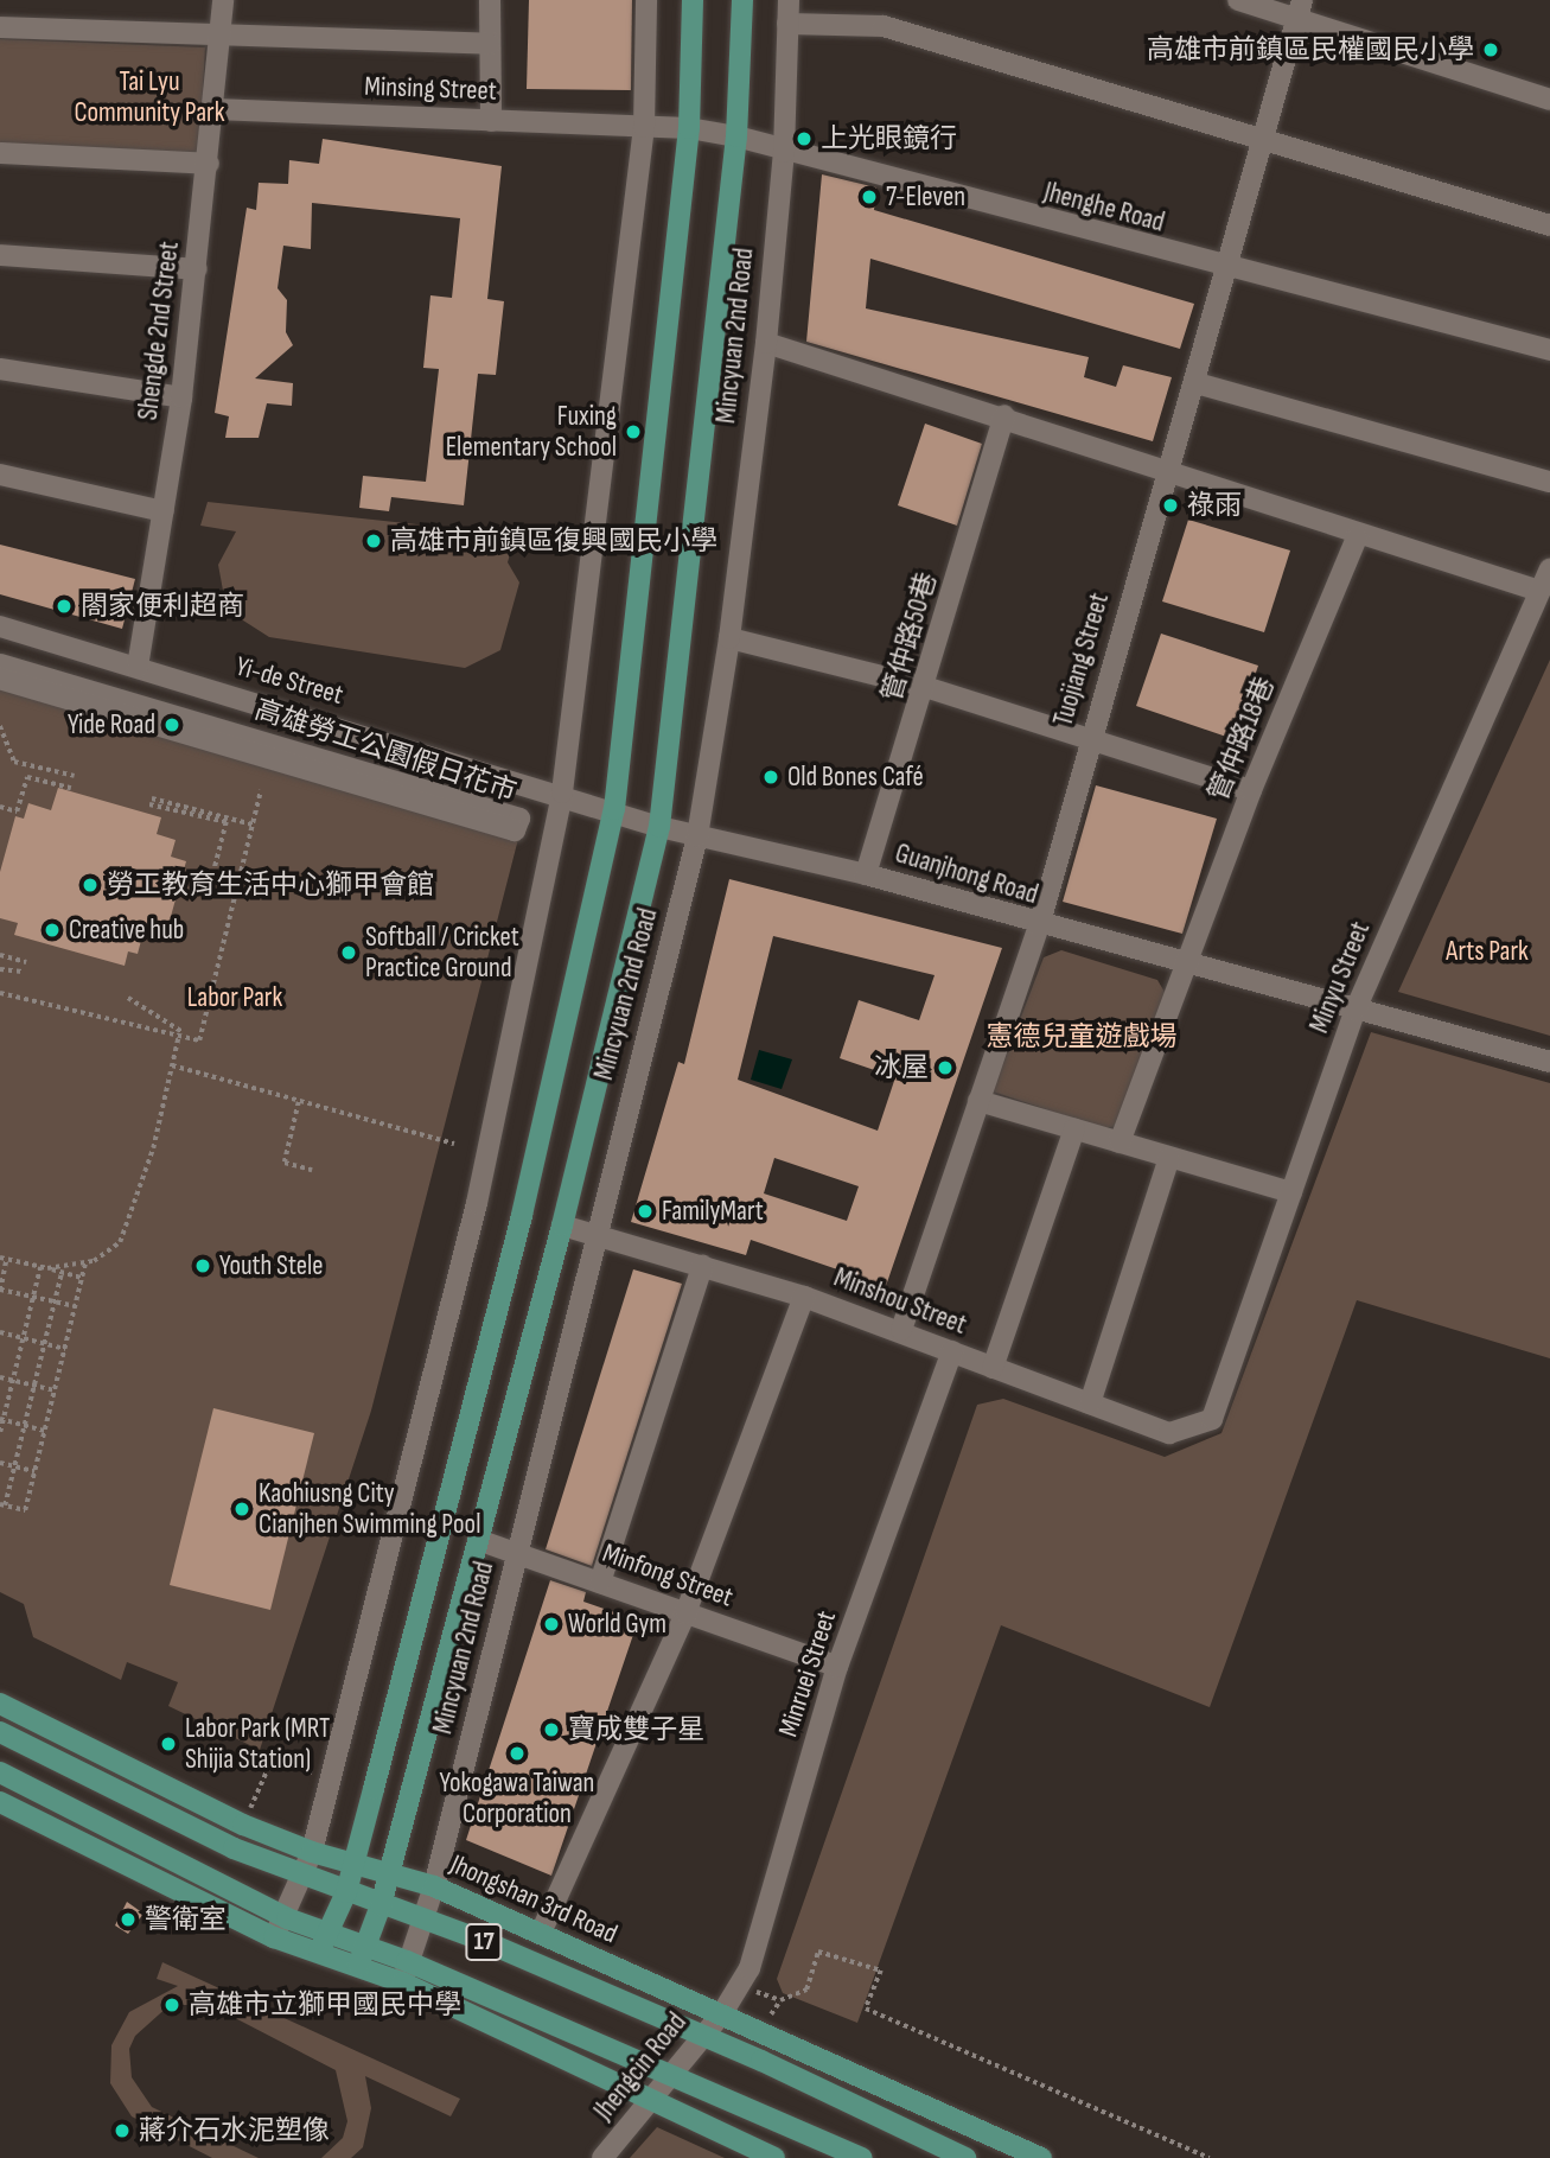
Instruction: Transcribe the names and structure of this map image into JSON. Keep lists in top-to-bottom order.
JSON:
{
  "streets": {
    "main road": ["Mincyuan 2nd Road", "Jhongshan 3rd Road", "17"],
    "street": [
      "Minsing Street",
      "Jhenghe Road",
      "Shengde 2nd Street",
      "管仲路50巷",
      "Tuojiang Street",
      "Yi-de Street",
      "管仲路18巷",
      "高雄勞工公園假日花市",
      "Guanjhong Road",
      "Minyu Street",
      "Minshou Street",
      "Minfong Street",
      "Minruei Street",
      "Jhengcin Road"
    ]
  },
  "crossings": [
    ["Minsing Street", "Jhenghe Road"],
    ["Minsing Street", "Shengde 2nd Street"],
    ["Jhenghe Road", "Mincyuan 2nd Road"],
    ["Jhenghe Road", "Tuojiang Street"],
    ["Shengde 2nd Street", "Yi-de Street"],
    ["Mincyuan 2nd Road", "Guanjhong Road"],
    ["Mincyuan 2nd Road", "Minshou Street"],
    ["Mincyuan 2nd Road", "Minfong Street"],
    ["Mincyuan 2nd Road", "Jhongshan 3rd Road"],
    ["Mincyuan 2nd Road", "17"],
    ["管仲路50巷", "Guanjhong Road"],
    ["Tuojiang Street", "Guanjhong Road"],
    ["Tuojiang Street", "Minshou Street"],
    ["Yi-de Street", "Guanjhong Road"],
    ["管仲路18巷", "Guanjhong Road"],
    ["Guanjhong Road", "Minyu Street"],
    ["Minyu Street", "Minshou Street"],
    ["Minshou Street", "Minruei Street"],
    ["Minfong Street", "Minruei Street"],
    ["Minruei Street", "Jhongshan 3rd Road"],
    ["Minruei Street", "Jhengcin Road"],
    ["Jhongshan 3rd Road", "Jhengcin Road"],
    ["17", "Jhengcin Road"]
  ],
  "parks": [
    "Tai Lyu Community Park",
    "Arts Park",
    "Labor Park",
    "憲德兒童遊戲場"
  ],
  "places": [
    "高雄市前鎮區民權國民小學",
    "上光眼鏡行",
    "7-Eleven",
    "Fuxing Elementary School",
    "祿雨",
    "高雄市前鎮區復興國民小學",
    "閤家便利超商",
    "Yide Road",
    "Old Bones Café",
    "勞工教育生活中心獅甲會館",
    "Creative hub",
    "Softball / Cricket Practice Ground",
    "冰屋",
    "FamilyMart",
    "Youth Stele",
    "Kaohiusng City Cianjhen Swimming Pool",
    "World Gym",
    "寶成雙子星",
    "Labor Park (MRT Shijia Station)",
    "Yokogawa Taiwan Corporation",
    "警衛室",
    "高雄市立獅甲國民中學",
    "蔣介石水泥塑像"
  ]
}
